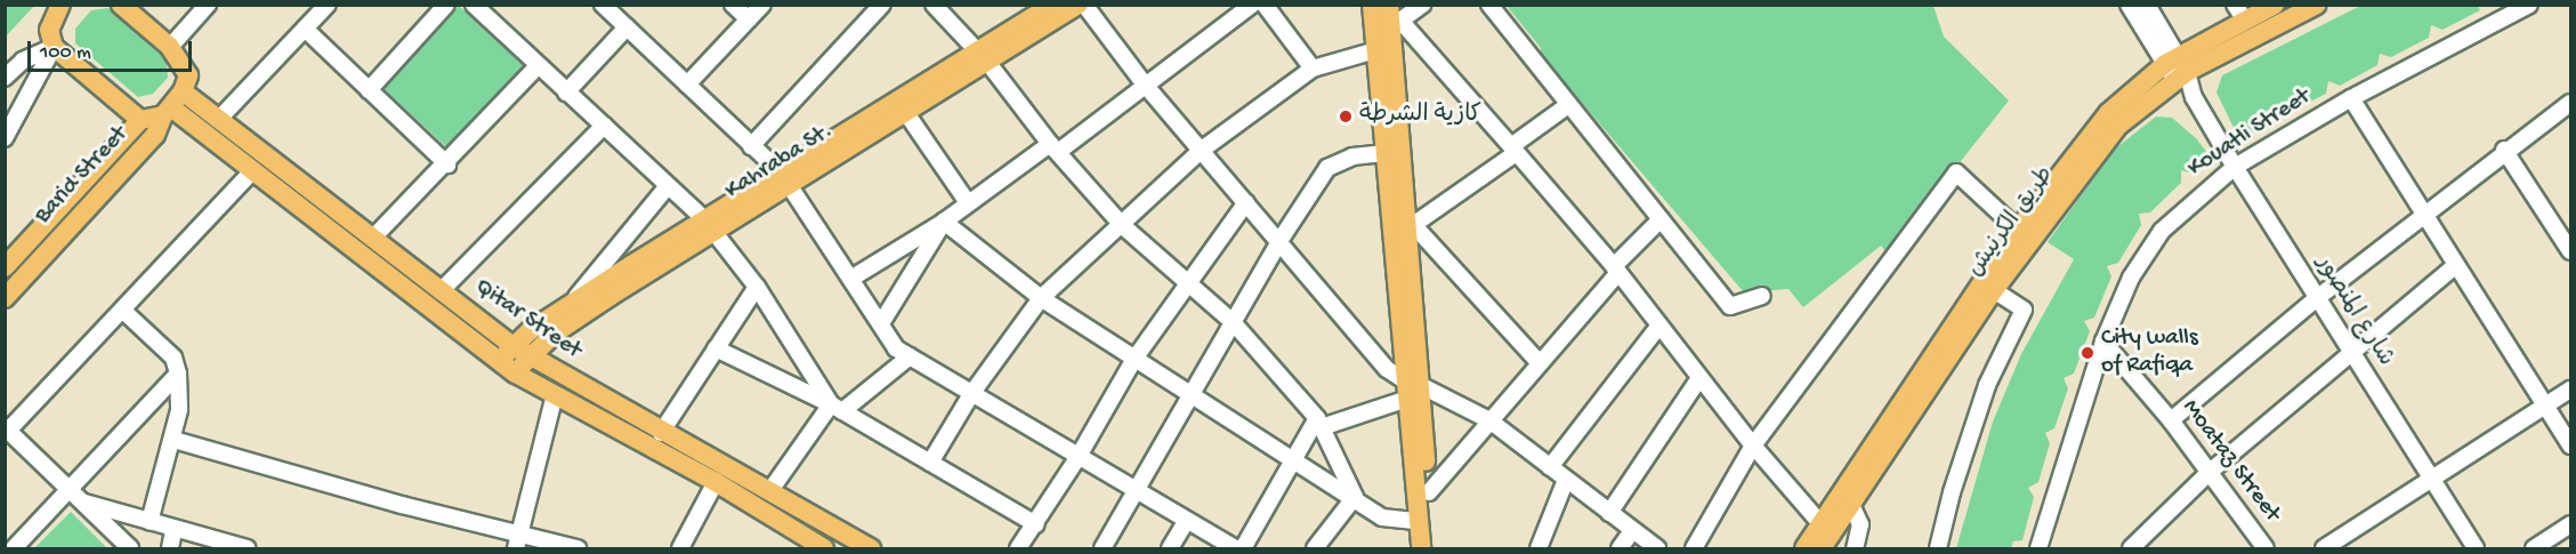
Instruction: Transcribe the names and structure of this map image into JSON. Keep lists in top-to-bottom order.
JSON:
{
  "streets": {
    "main road": [
      "Kahraba St.",
      "Barid Street",
      "طريق الكرنيش",
      "Qitar Street"
    ],
    "street": ["Kouatli Street", "شارع المنصور", "Moataz Street"]
  },
  "crossings": [
    ["Kouatli Street", "شارع المنصور"],
    ["Kouatli Street", "Moataz Street"],
    ["Kahraba St.", "Qitar Street"],
    ["Barid Street", "Qitar Street"],
    ["طريق الكرنيش", "شارع المنصور"]
  ],
  "places": ["كازية الشرطة", "City walls of Rafiqa"],
  "scale_bar": "100 m"
}
